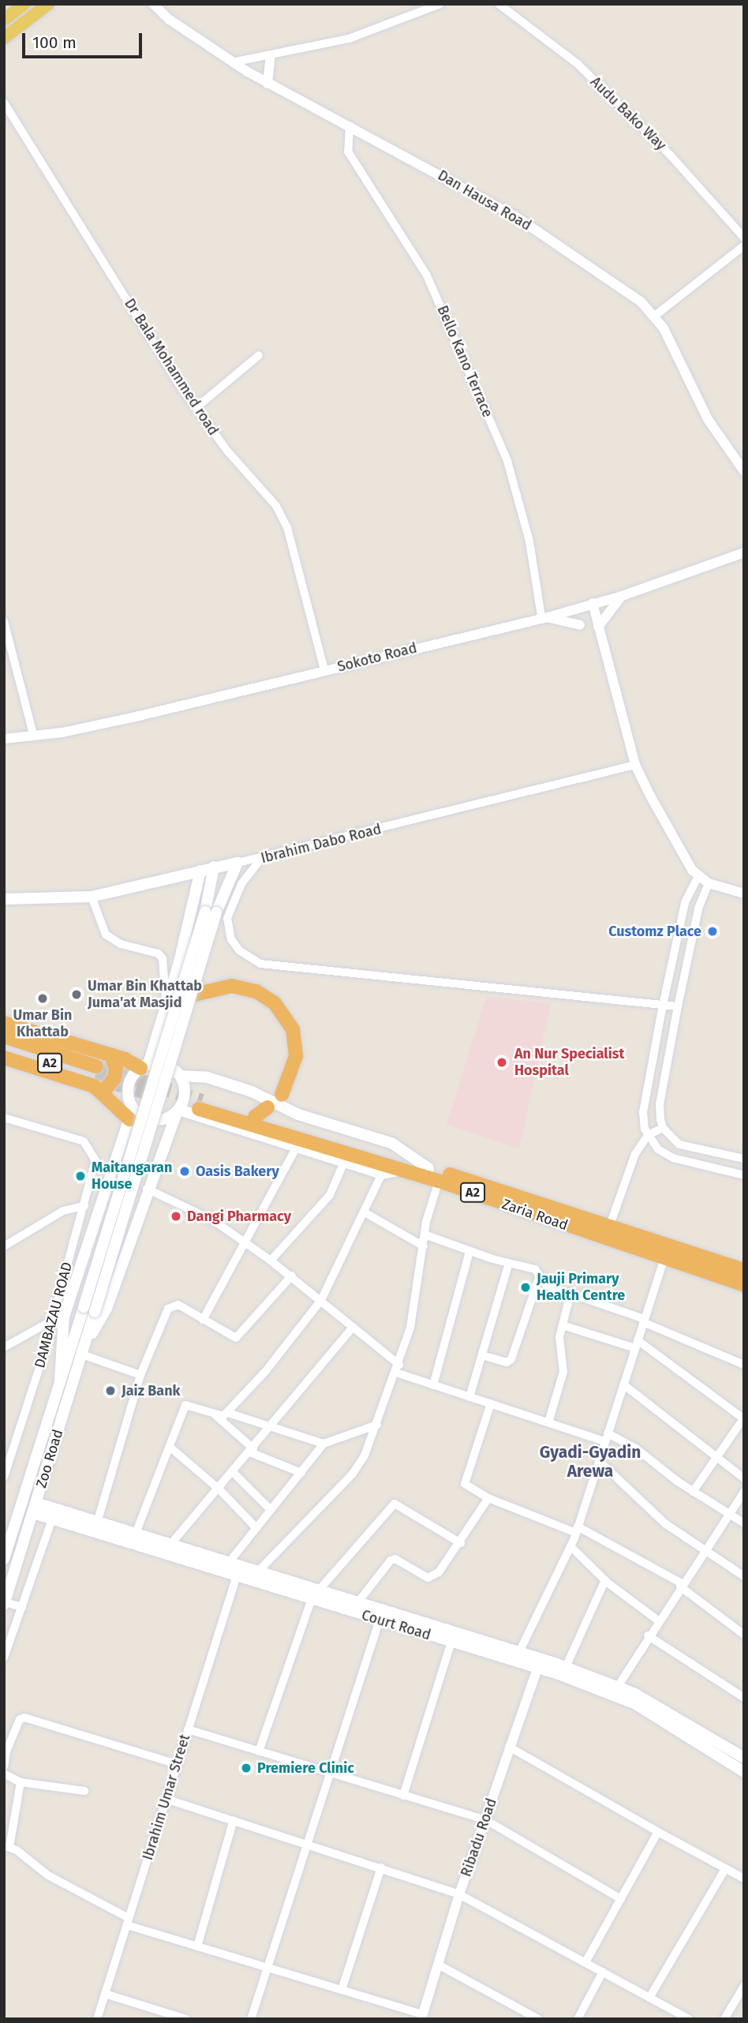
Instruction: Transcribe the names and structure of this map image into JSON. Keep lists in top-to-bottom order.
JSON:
{
  "streets": {
    "highway": ["A2", "Zaria Road"],
    "main road": ["Ibrahim Dabo Road", "Zoo Road", "Court Road"],
    "street": [
      "Audu Bako Way",
      "Dan Hausa Road",
      "Bello Kano Terrace",
      "Dr Bala Mohammed road",
      "Sokoto Road",
      "DAMBAZAU ROAD",
      "Ibrahim Umar Street",
      "Ribadu Road"
    ]
  },
  "crossings": [
    ["Dan Hausa Road", "Bello Kano Terrace"],
    ["Bello Kano Terrace", "Sokoto Road"],
    ["Dr Bala Mohammed road", "Sokoto Road"],
    ["Zoo Road", "Court Road"],
    ["Court Road", "Ibrahim Umar Street"],
    ["Court Road", "Ribadu Road"]
  ],
  "districts": ["Gyadi-Gyadin Arewa"],
  "places": [
    "Customz Place",
    "Umar Bin Khattab Juma'at Masjid",
    "Umar Bin Khattab",
    "An Nur Specialist Hospital",
    "Oasis Bakery",
    "Maitangaran House",
    "Dangi Pharmacy",
    "Jauji Primary Health Centre",
    "Jaiz Bank",
    "Premiere Clinic"
  ],
  "scale_bar": "100 m"
}
